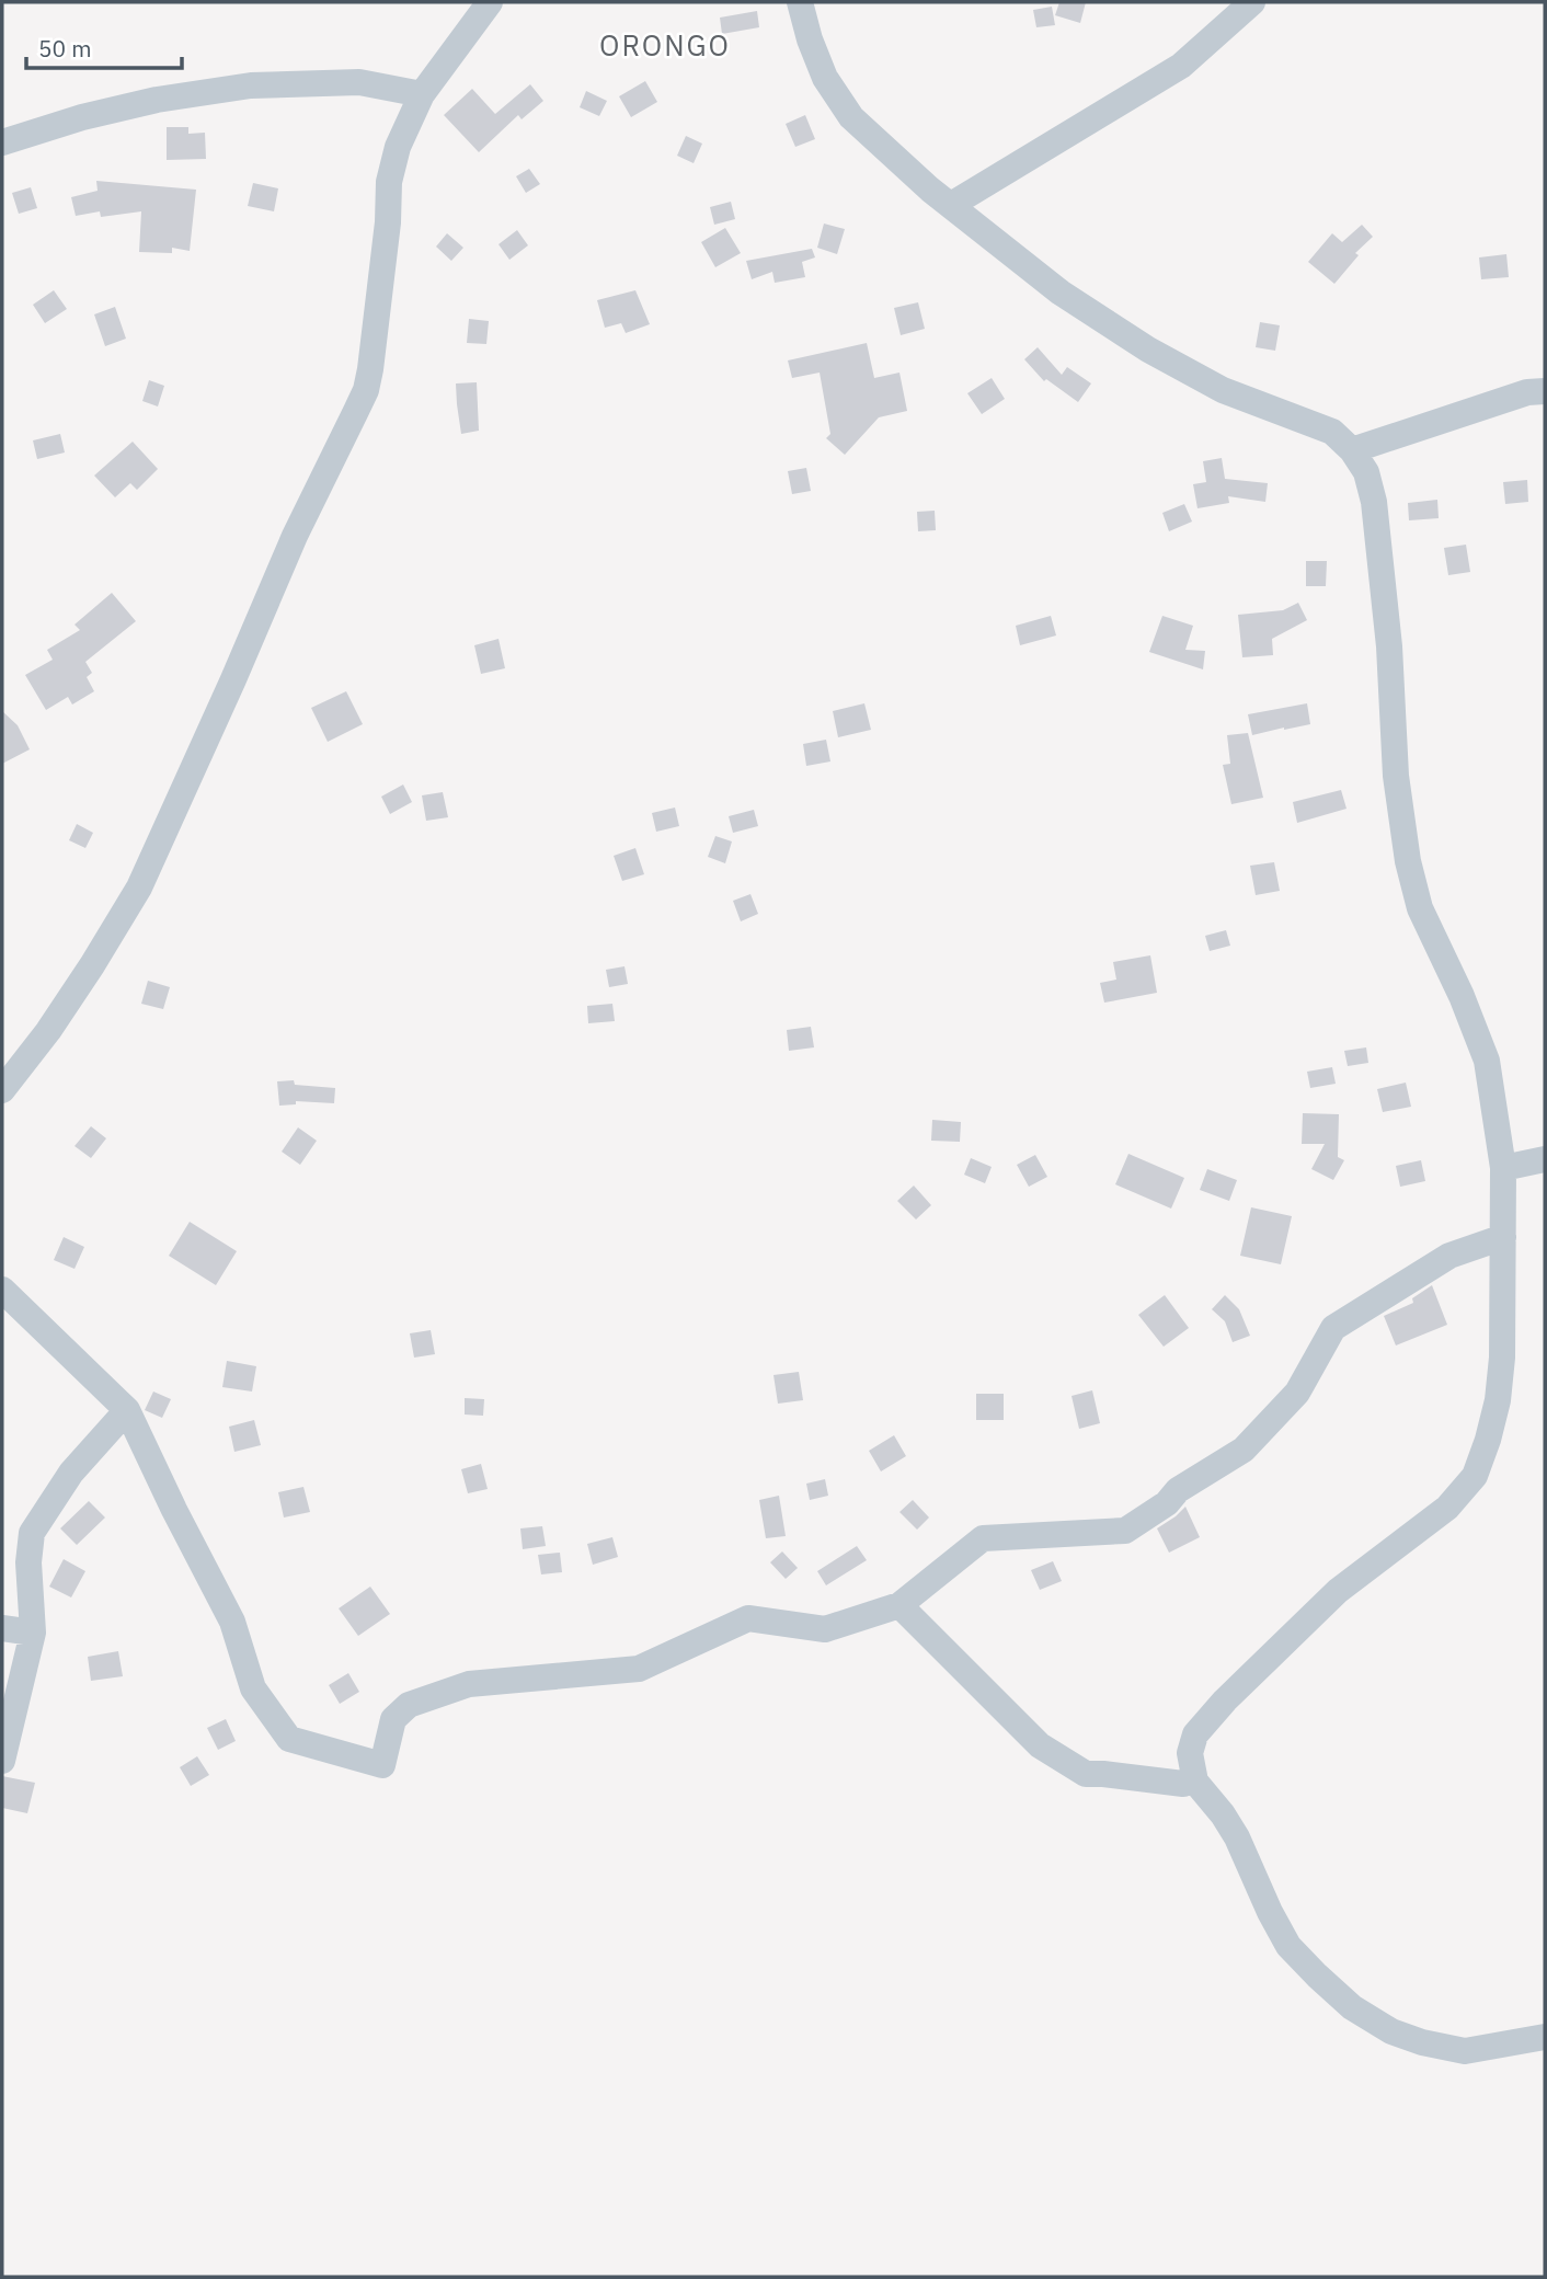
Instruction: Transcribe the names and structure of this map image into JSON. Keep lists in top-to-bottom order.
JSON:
{
  "districts": ["ORONGO"],
  "scale_bar": "50 m"
}
